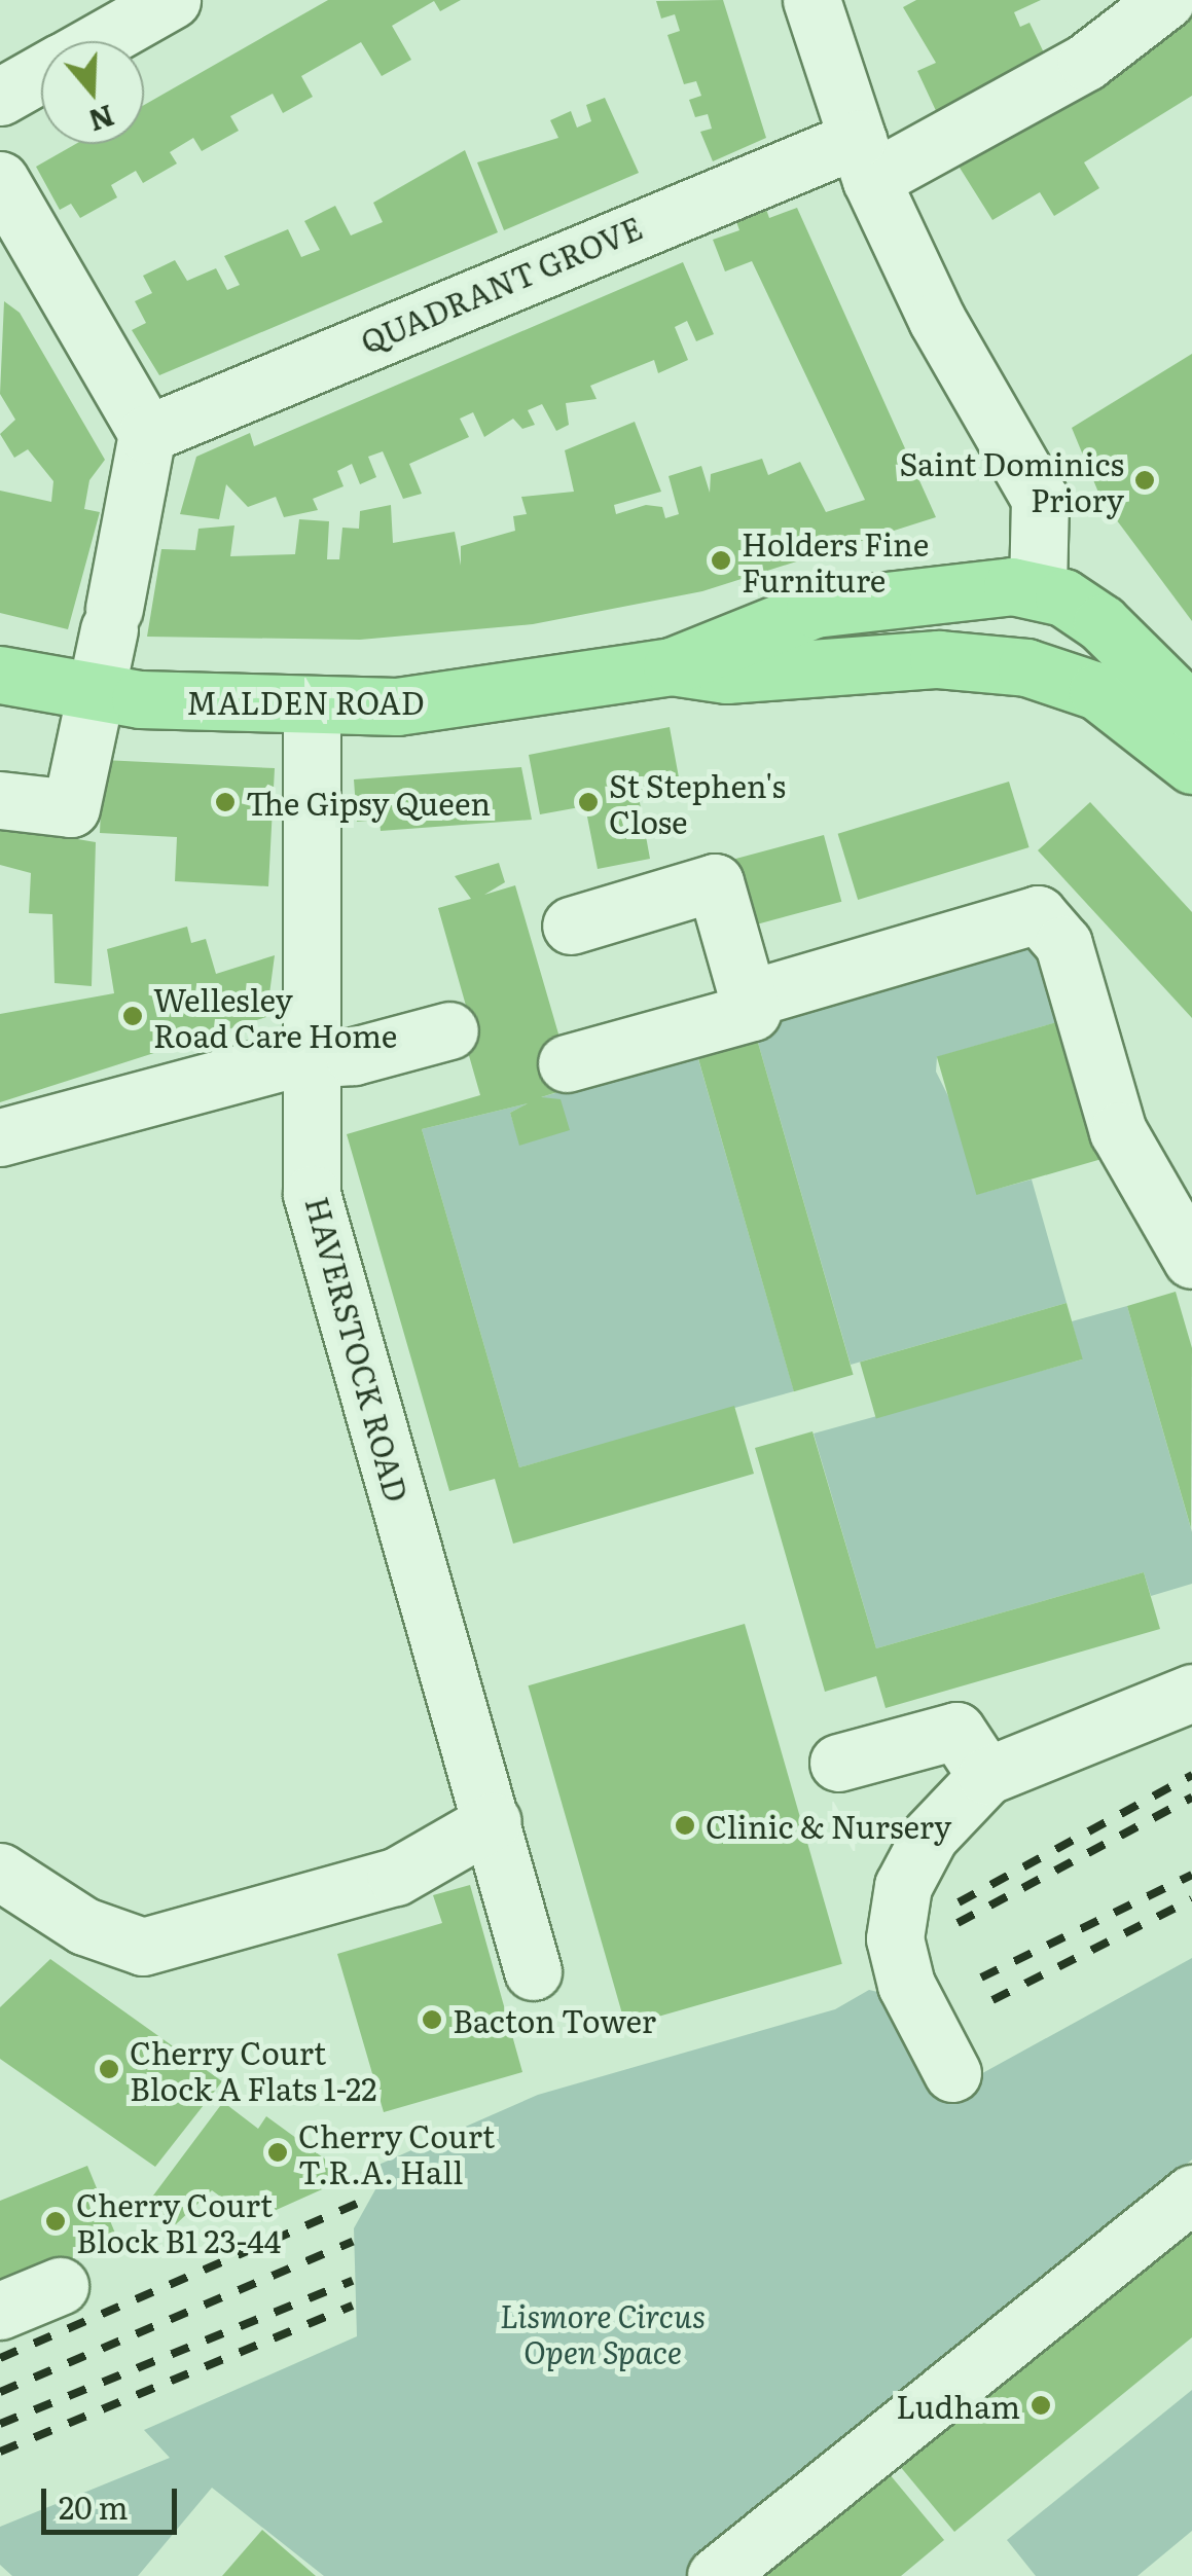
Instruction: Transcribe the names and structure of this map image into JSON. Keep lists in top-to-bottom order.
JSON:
{
  "streets": {
    "main road": ["MALDEN ROAD"],
    "street": ["QUADRANT GROVE", "HAVERSTOCK ROAD"]
  },
  "crossings": [
    ["MALDEN ROAD", "HAVERSTOCK ROAD"]
  ],
  "parks": ["Lismore Circus Open Space"],
  "places": [
    "Saint Dominics Priory",
    "Holders Fine Furniture",
    "The Gipsy Queen",
    "St Stephen's Close",
    "Wellesley Road Care Home",
    "Clinic & Nursery",
    "Bacton Tower",
    "Cherry Court Block A Flats 1-22",
    "Cherry Court T.R.A. Hall",
    "Cherry Court Block B1 23-44",
    "Ludham"
  ],
  "scale_bar": "20 m",
  "north": "bottom"
}
